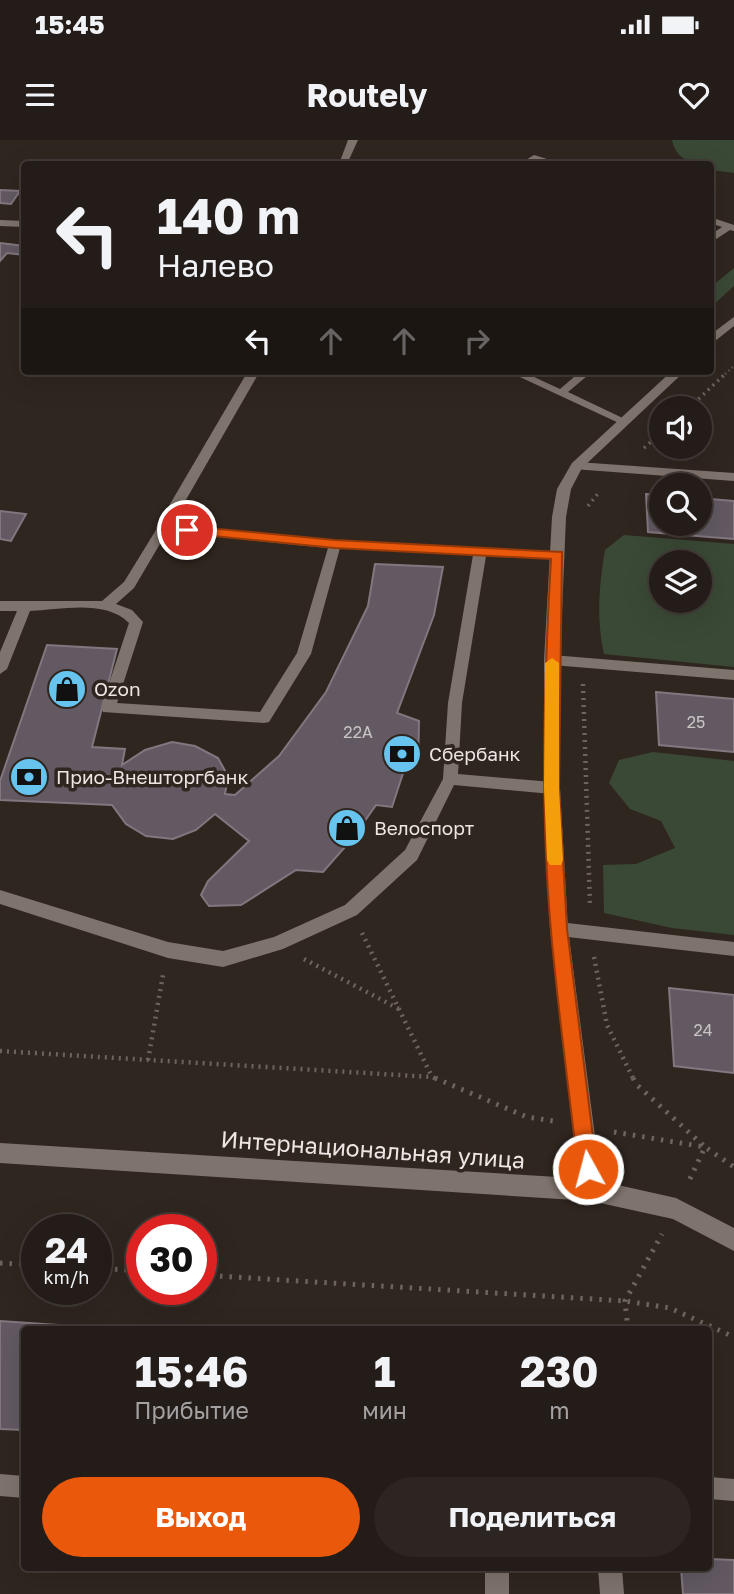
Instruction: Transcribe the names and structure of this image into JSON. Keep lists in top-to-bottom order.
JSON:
{
  "streets": {
    "street": ["Интернациональная улица"]
  },
  "places": {
    "shop": ["Ozon", "Велоспорт"],
    "bank": ["Сбербанк", "Прио-Внешторгбанк"]
  },
  "house_numbers": ["25", "22А", "24"],
  "page": {
    "status": "15:45",
    "header": "Routely",
    "turn": ["140 m", "Налево"],
    "speed": "24 km/h",
    "limit": "30",
    "eta": [
      "15:46",
      "Прибытие",
      "1",
      "мин",
      "230",
      "m"
    ],
    "buttons": ["Выход", "Поделиться"]
  }
}
